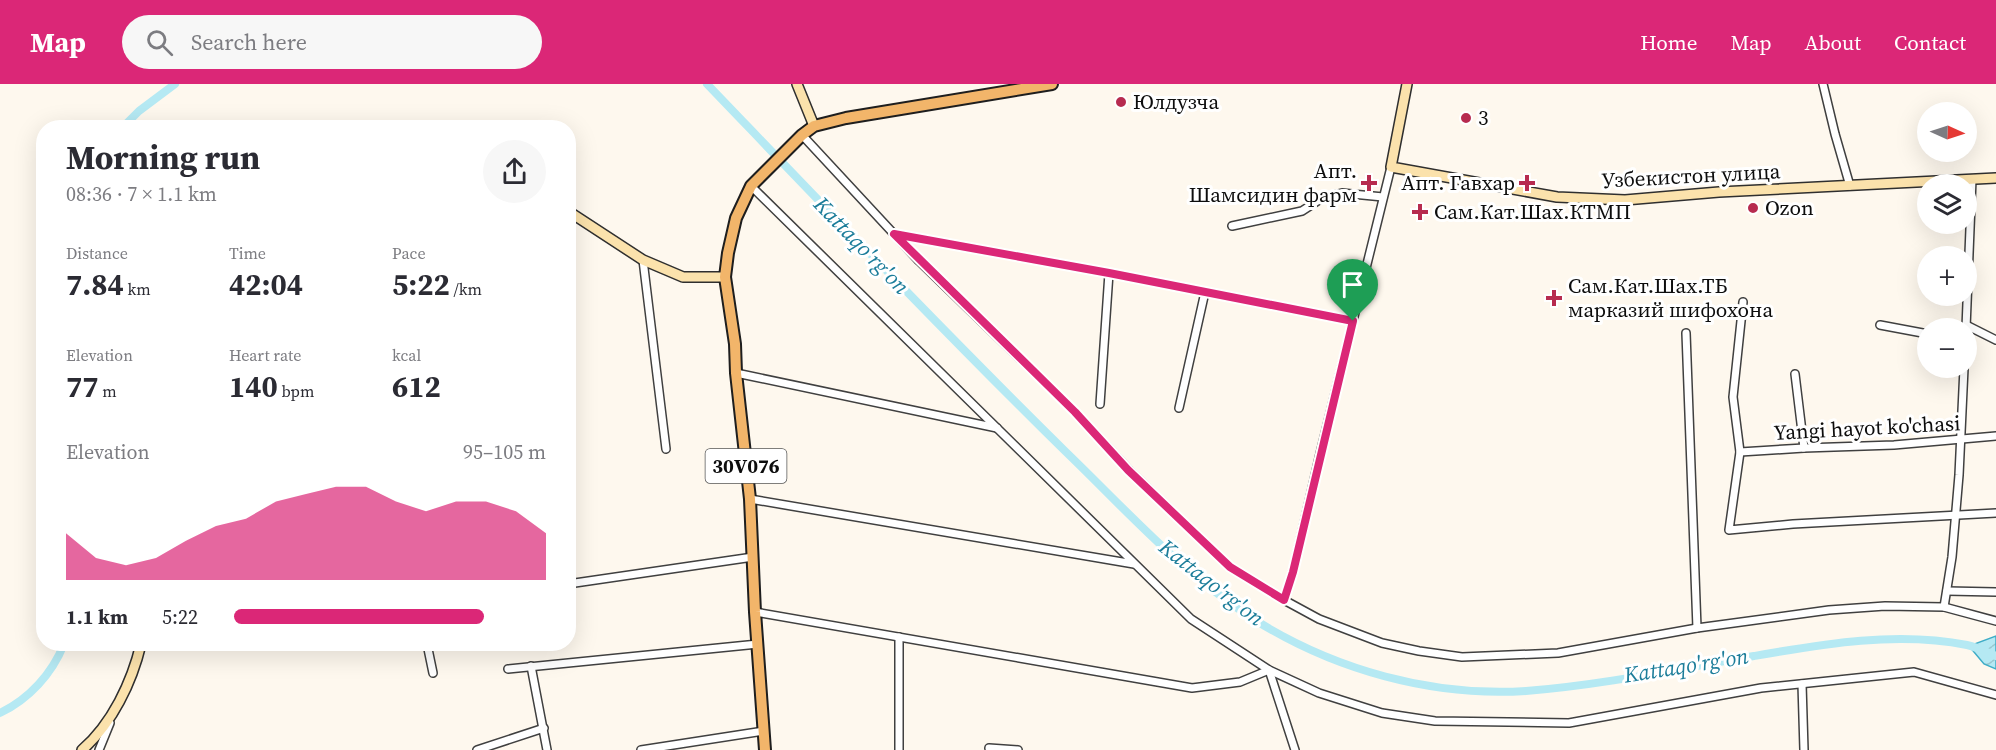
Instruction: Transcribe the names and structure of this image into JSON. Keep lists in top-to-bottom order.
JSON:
{
  "streets": {
    "main road": ["Узбекистон улица", "30V076"],
    "street": ["Yangi hayot ko'chasi"]
  },
  "water": ["Kattaqo'rg'on"],
  "places": {
    "other": ["Юлдузча", "3", "Ozon"],
    "health": [
      "Апт. Шамсидин фарм",
      "Апт. Гавхар",
      "Сам.Кат.Шах.КТМП",
      "Сам.Кат.Шах.ТБ марказий шифохона"
    ]
  },
  "north": "right",
  "page": {
    "header": "Map",
    "search": "Search here",
    "nav": [
      "Home",
      "Map",
      "About",
      "Contact"
    ],
    "map_buttons": ["+", "−"],
    "heading": ["Morning run", "08:36 · 7 × 1.1 km"],
    "stats": [
      ["Distance", "7.84 km"],
      ["Time", "42:04"],
      ["Pace", "5:22 /km"],
      ["Elevation", "77 m"],
      ["Heart rate", "140 bpm"],
      ["kcal", "612"]
    ],
    "chart": ["Elevation", "95–105 m"],
    "list": [
      {
        "name": "1.1 km",
        "note": "5:22"
      }
    ]
  }
}
